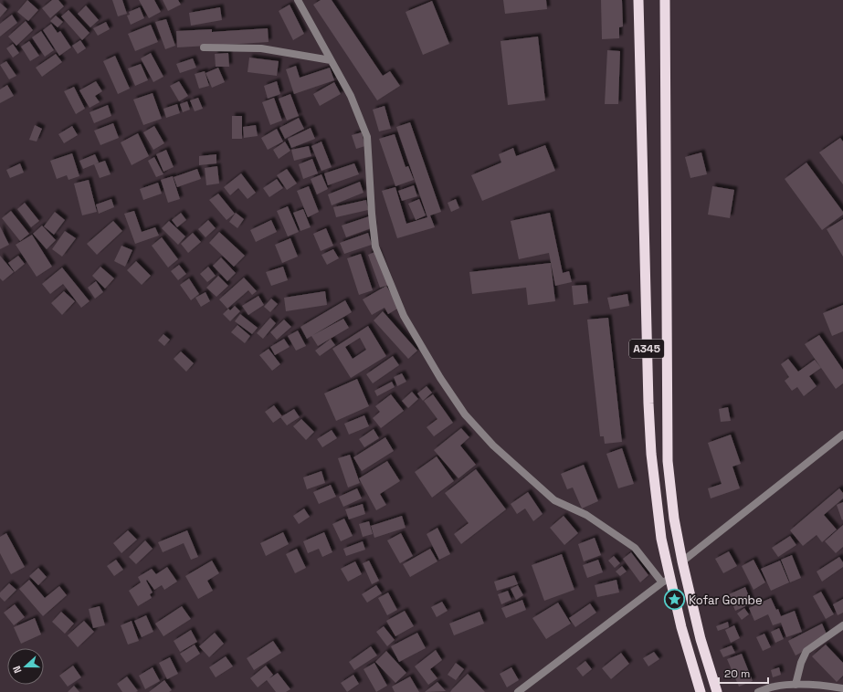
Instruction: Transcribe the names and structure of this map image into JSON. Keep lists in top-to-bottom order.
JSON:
{
  "streets": {
    "highway": ["A345"]
  },
  "places": {
    "place": ["Kofar Gombe"]
  },
  "scale_bar": "20 m",
  "north": "left"
}
